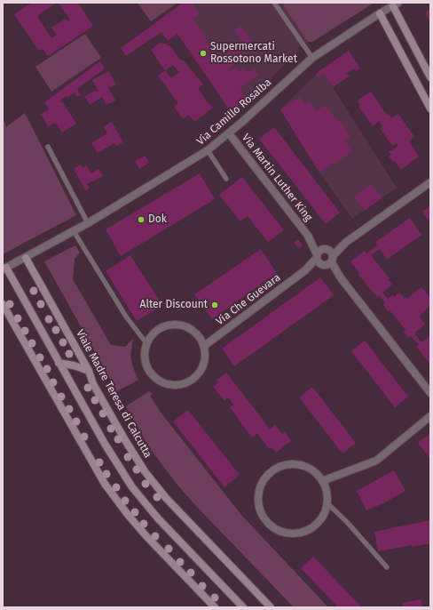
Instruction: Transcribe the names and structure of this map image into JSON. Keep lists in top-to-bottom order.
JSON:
{
  "streets": {
    "main road": ["Viale Madre Teresa di Calcutta"],
    "street": ["Via Camillo Rosalba", "Via Martin Luther King", "Via Che Guevara"]
  },
  "crossings": [
    ["Via Camillo Rosalba", "Via Martin Luther King"],
    ["Via Camillo Rosalba", "Viale Madre Teresa di Calcutta"],
    ["Via Martin Luther King", "Via Che Guevara"]
  ],
  "places": ["Supermercati Rossotono Market", "Dok", "Alter Discount"]
}
